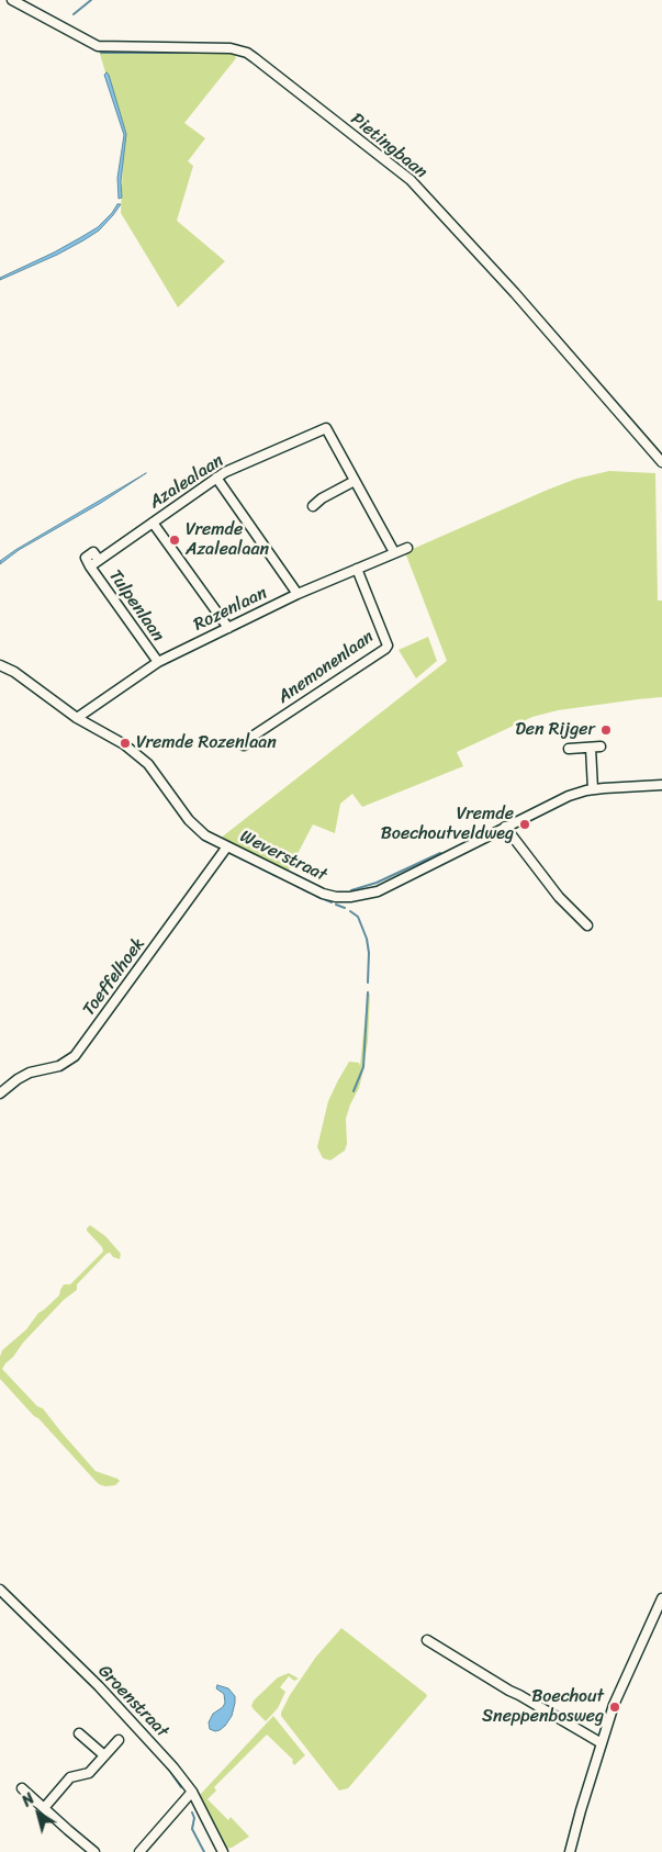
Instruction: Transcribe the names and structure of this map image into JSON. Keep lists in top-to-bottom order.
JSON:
{
  "streets": {
    "street": [
      "Pietingbaan",
      "Azalealaan",
      "Tulpenlaan",
      "Rozenlaan",
      "Anemonenlaan",
      "Weverstraat",
      "Toeffelhoek",
      "Groenstraat"
    ]
  },
  "crossings": [
    ["Azalealaan", "Tulpenlaan"],
    ["Tulpenlaan", "Rozenlaan"],
    ["Rozenlaan", "Anemonenlaan"],
    ["Rozenlaan", "Weverstraat"],
    ["Weverstraat", "Toeffelhoek"]
  ],
  "places": [
    "Vremde Azalealaan",
    "Den Rijger",
    "Vremde Rozenlaan",
    "Vremde Boechoutveldweg",
    "Boechout Sneppenbosweg"
  ],
  "north": "top left"
}
